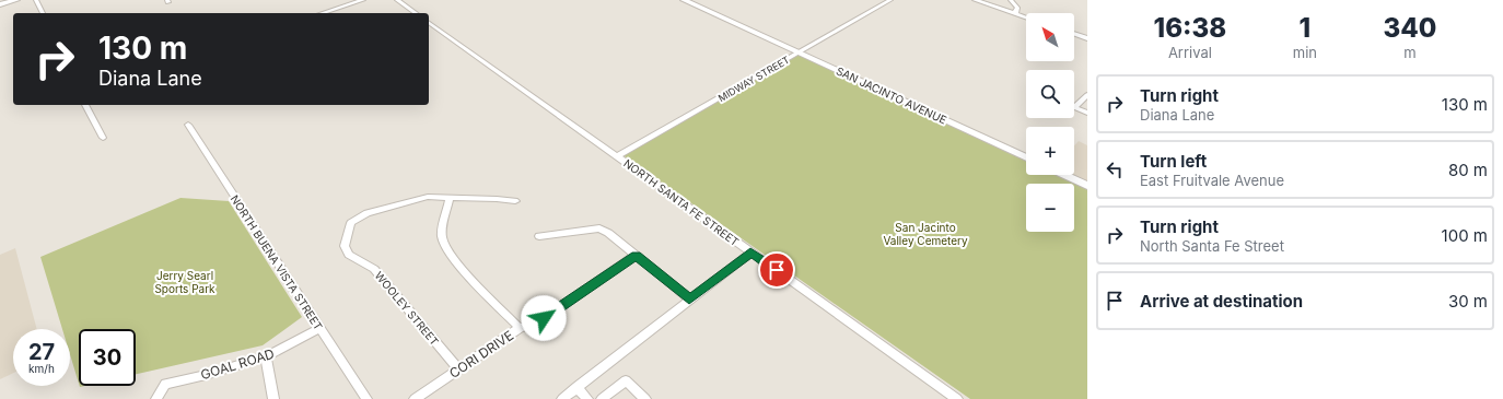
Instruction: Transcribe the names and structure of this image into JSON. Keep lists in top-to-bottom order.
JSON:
{
  "streets": {
    "main road": ["SAN JACINTO AVENUE"],
    "street": [
      "MIDWAY STREET",
      "NORTH SANTA FE STREET",
      "NORTH BUENA VISTA STREET",
      "WOOLEY STREET",
      "CORI DRIVE",
      "GOAL ROAD"
    ]
  },
  "crossings": [
    ["MIDWAY STREET", "SAN JACINTO AVENUE"],
    ["MIDWAY STREET", "NORTH SANTA FE STREET"],
    ["NORTH BUENA VISTA STREET", "GOAL ROAD"],
    ["WOOLEY STREET", "CORI DRIVE"]
  ],
  "parks": ["San Jacinto Valley Cemetery", "Jerry Searl Sports Park"],
  "north": "top left",
  "page": {
    "eta": [
      "16:38",
      "Arrival",
      "1",
      "min",
      "340",
      "m"
    ],
    "map_buttons": ["+", "−"],
    "turn": ["130 m", "Diana Lane"],
    "list": [
      {
        "name": "Turn right",
        "note": "Diana Lane",
        "value": "130 m"
      },
      {
        "name": "Turn left",
        "note": "East Fruitvale Avenue",
        "value": "80 m"
      },
      {
        "name": "Turn right",
        "note": "North Santa Fe Street",
        "value": "100 m"
      },
      {
        "name": "Arrive at destination",
        "value": "30 m"
      }
    ],
    "speed": "27 km/h",
    "limit": "30"
  }
}
